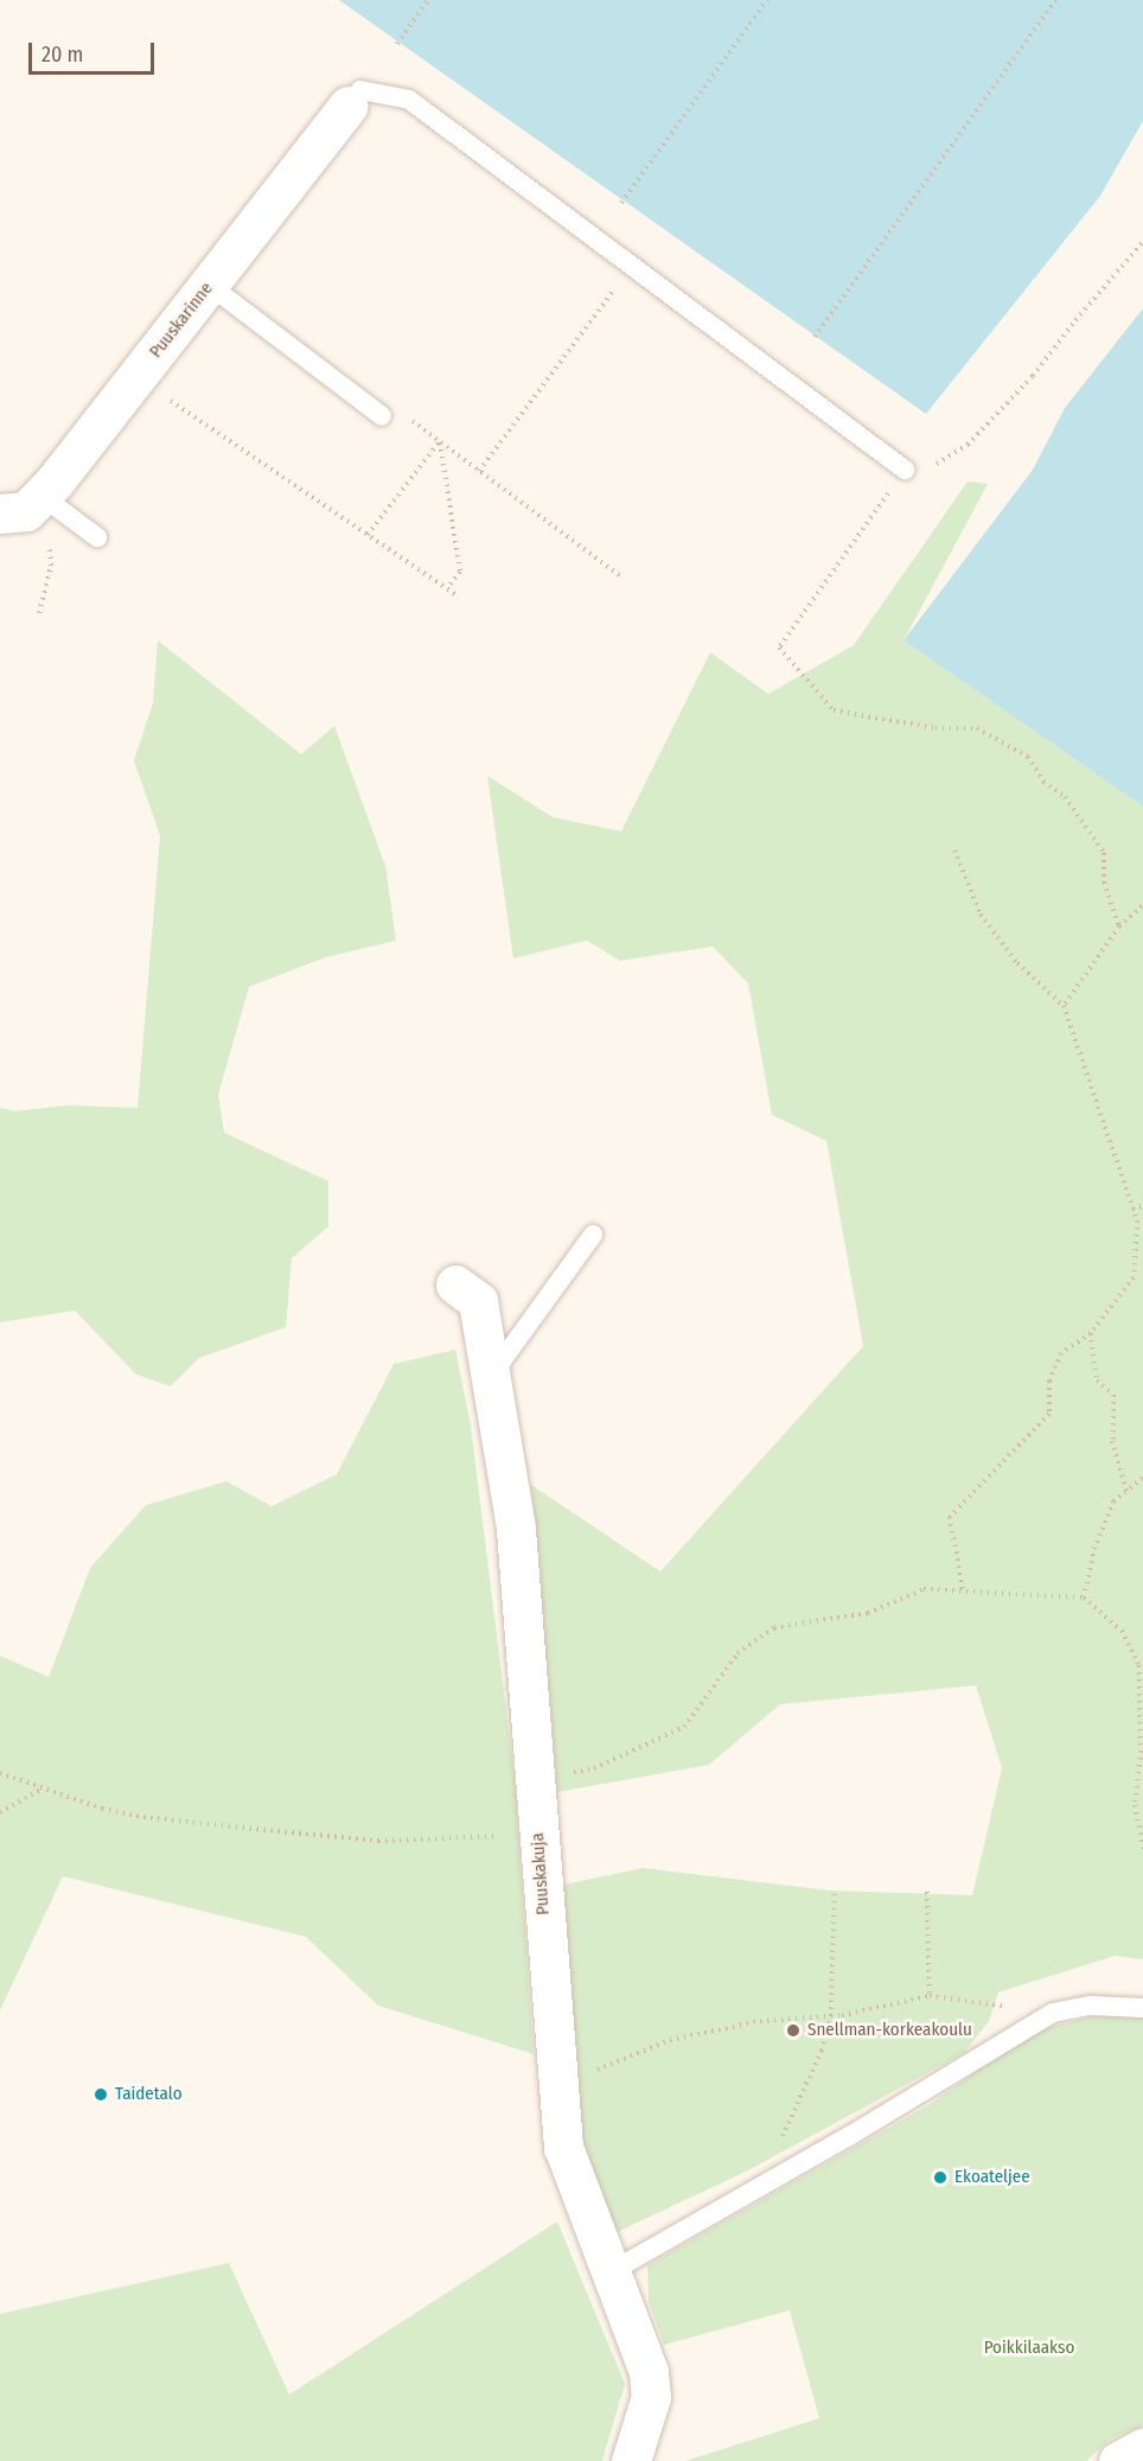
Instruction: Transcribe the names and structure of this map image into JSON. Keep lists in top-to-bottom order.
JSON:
{
  "streets": {
    "street": ["Puuskarinne", "Puuskakuja"]
  },
  "parks": ["Poikkilaakso"],
  "places": ["Snellman-korkeakoulu", "Taidetalo", "Ekoateljee"],
  "scale_bar": "20 m"
}
